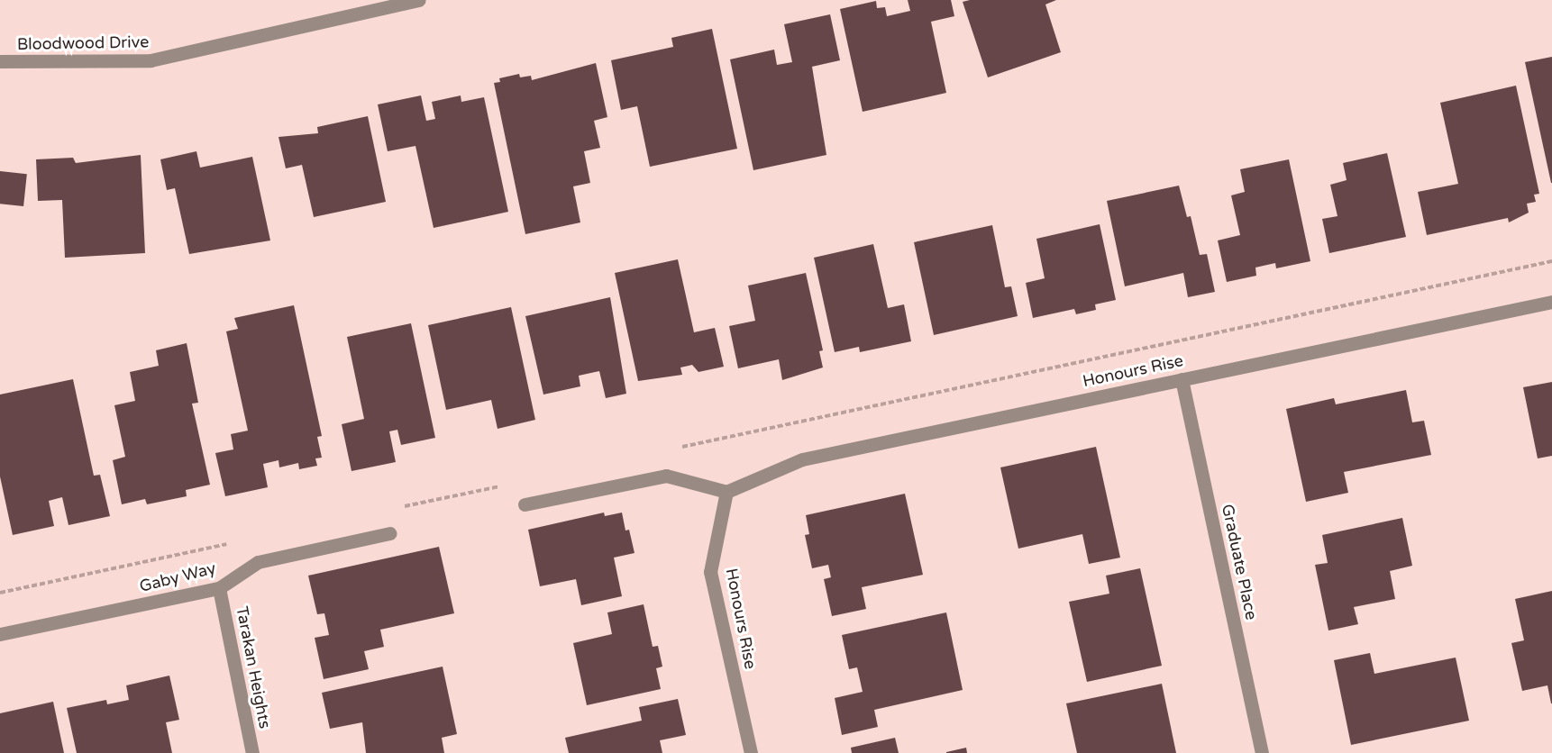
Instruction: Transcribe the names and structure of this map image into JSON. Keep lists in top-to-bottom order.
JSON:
{
  "streets": {
    "street": [
      "Bloodwood Drive",
      "Honours Rise",
      "Graduate Place",
      "Gaby Way",
      "Tarakan Heights"
    ]
  },
  "crossings": [
    ["Honours Rise", "Graduate Place"],
    ["Gaby Way", "Tarakan Heights"]
  ]
}
